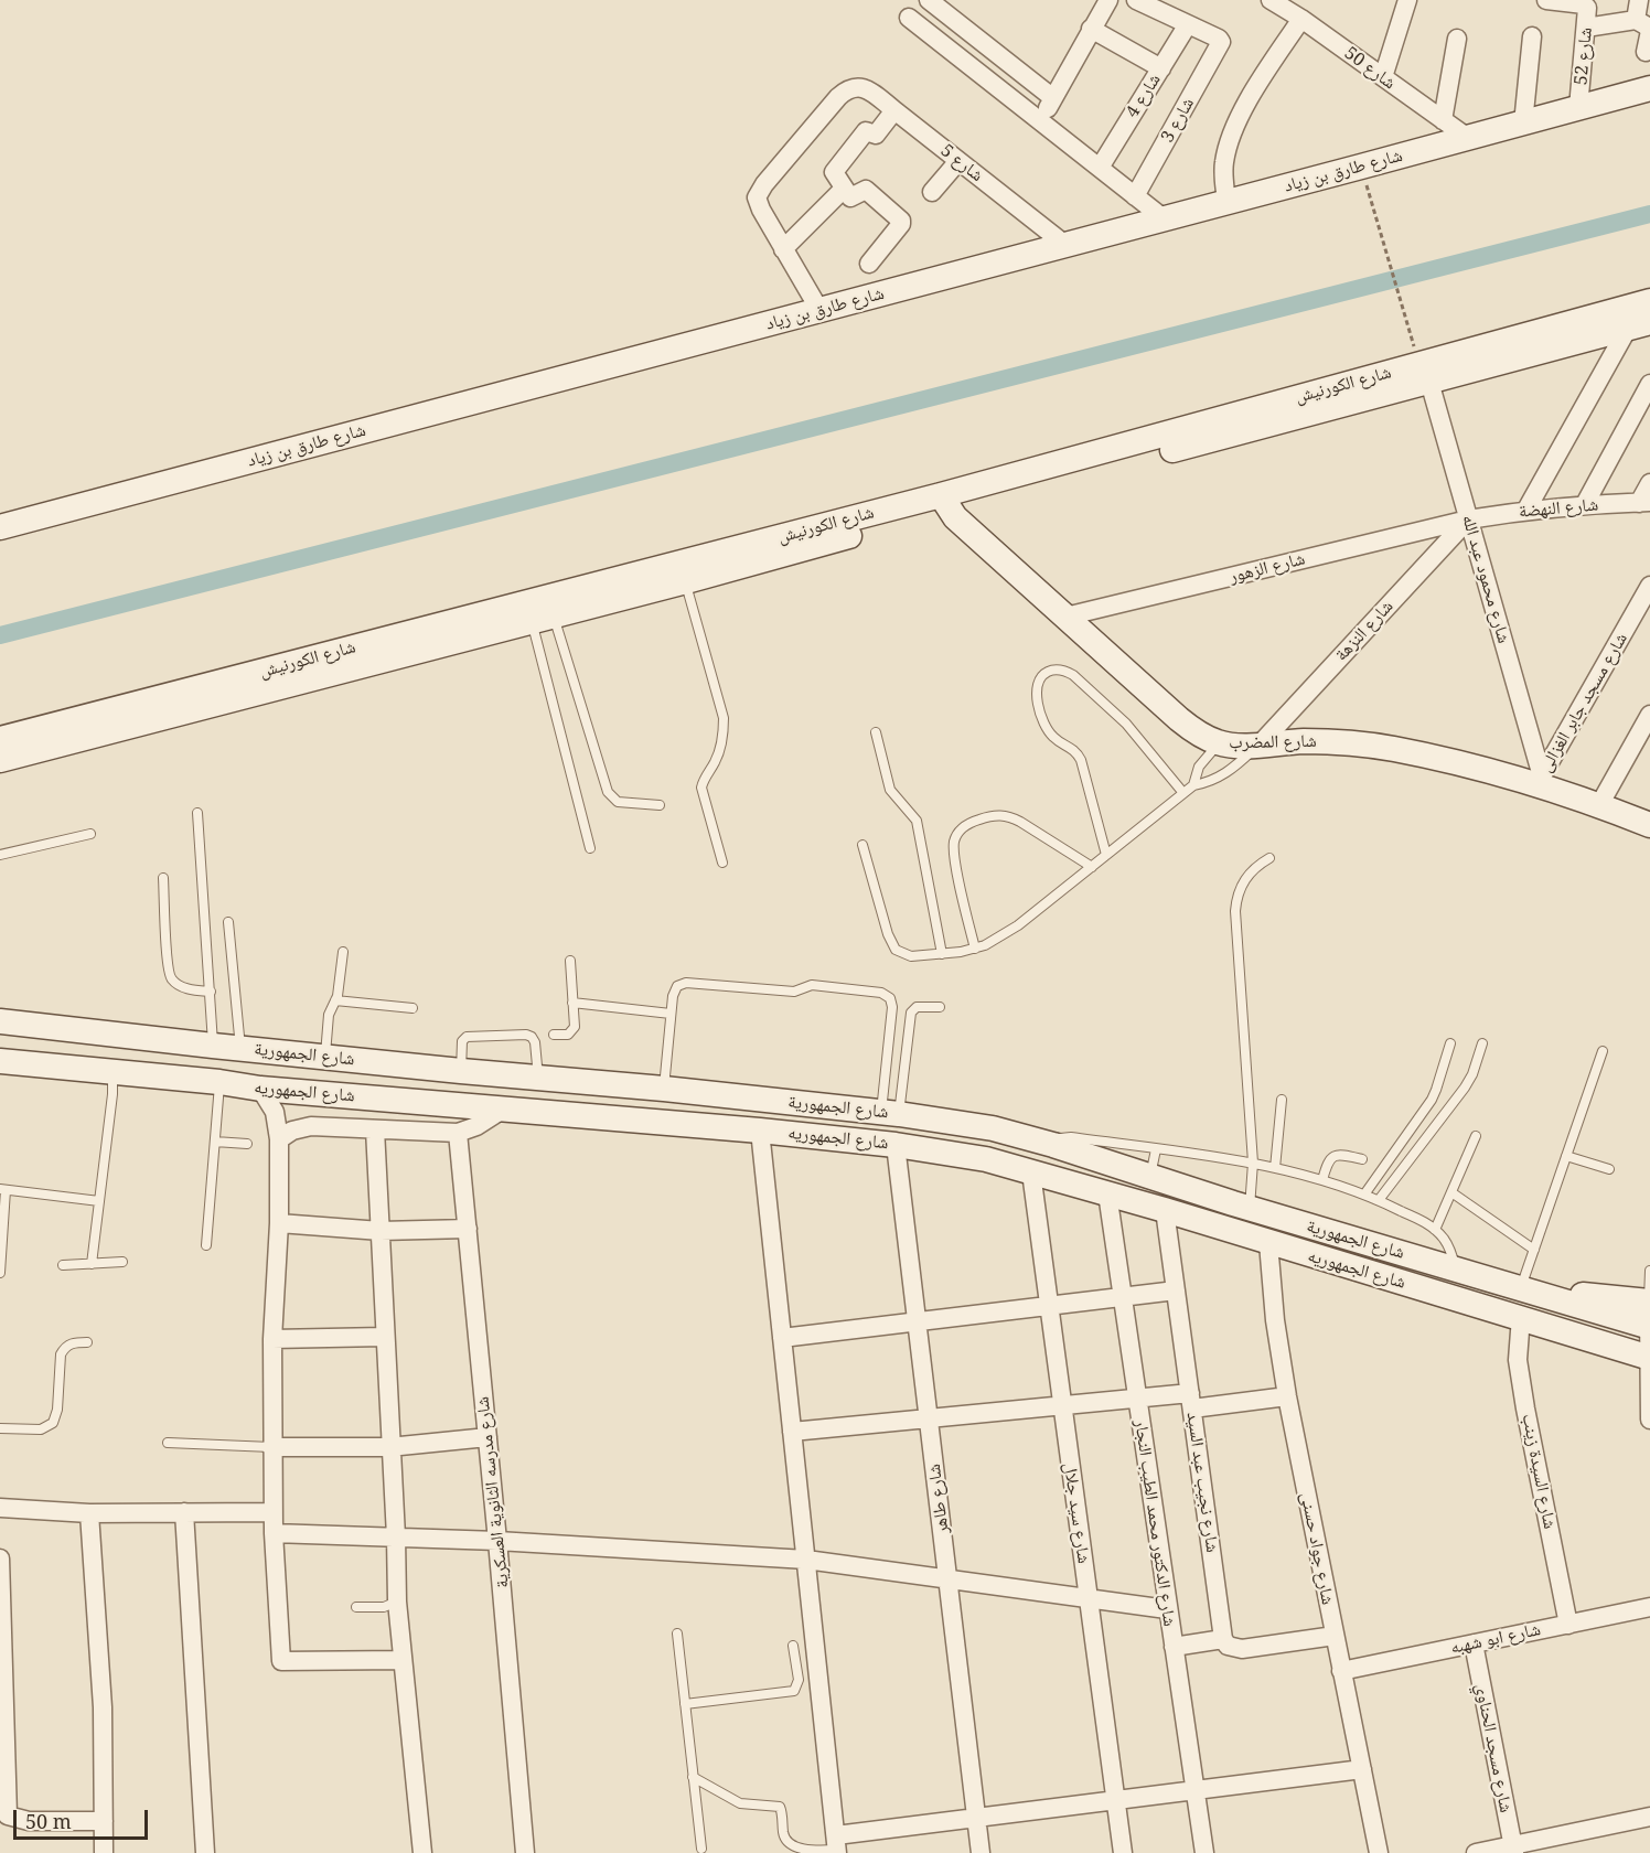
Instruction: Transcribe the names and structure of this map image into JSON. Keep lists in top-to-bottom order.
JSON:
{
  "streets": {
    "main road": [
      "شارع طارق بن زياد",
      "شارع الكورنيش",
      "شارع المضرب",
      "شارع الجمهورية",
      "شارع الجمهوريه"
    ],
    "street": [
      "شارع 52",
      "شارع 50",
      "شارع 4",
      "شارع 3",
      "شارع 5",
      "شارع النهضة",
      "شارع الزهور",
      "شارع محمود عبد الله",
      "شارع النزهة",
      "شارع مسجد جابر الغزالى",
      "شارع السيدة زينب",
      "شارع نجيب عبد السيد",
      "شارع مدرسه الثانوية العسكرية",
      "شارع طاهر",
      "شارع سيد جلال",
      "شارع الدكتور محمد الطيب النجار",
      "شارع جواد حسنى",
      "شارع ابو شهبه",
      "شارع مسجد الحناوي"
    ]
  },
  "crossings": [
    ["شارع 52", "شارع طارق بن زياد"],
    ["شارع 50", "شارع طارق بن زياد"],
    ["شارع 4", "شارع 3"],
    ["شارع 5", "شارع طارق بن زياد"],
    ["شارع الكورنيش", "شارع محمود عبد الله"],
    ["شارع الكورنيش", "شارع المضرب"],
    ["شارع النهضة", "شارع الزهور"],
    ["شارع النهضة", "شارع محمود عبد الله"],
    ["شارع النهضة", "شارع النزهة"],
    ["شارع الزهور", "شارع محمود عبد الله"],
    ["شارع الزهور", "شارع النزهة"],
    ["شارع الزهور", "شارع المضرب"],
    ["شارع محمود عبد الله", "شارع النزهة"],
    ["شارع محمود عبد الله", "شارع مسجد جابر الغزالى"],
    ["شارع محمود عبد الله", "شارع المضرب"],
    ["شارع النزهة", "شارع المضرب"],
    ["شارع مسجد جابر الغزالى", "شارع المضرب"],
    ["شارع الجمهوريه", "شارع السيدة زينب"],
    ["شارع الجمهوريه", "شارع نجيب عبد السيد"],
    ["شارع الجمهوريه", "شارع طاهر"],
    ["شارع الجمهوريه", "شارع سيد جلال"],
    ["شارع الجمهوريه", "شارع الدكتور محمد الطيب النجار"],
    ["شارع الجمهوريه", "شارع جواد حسنى"],
    ["شارع السيدة زينب", "شارع ابو شهبه"],
    ["شارع جواد حسنى", "شارع ابو شهبه"],
    ["شارع ابو شهبه", "شارع مسجد الحناوي"]
  ],
  "scale_bar": "50 m"
}
